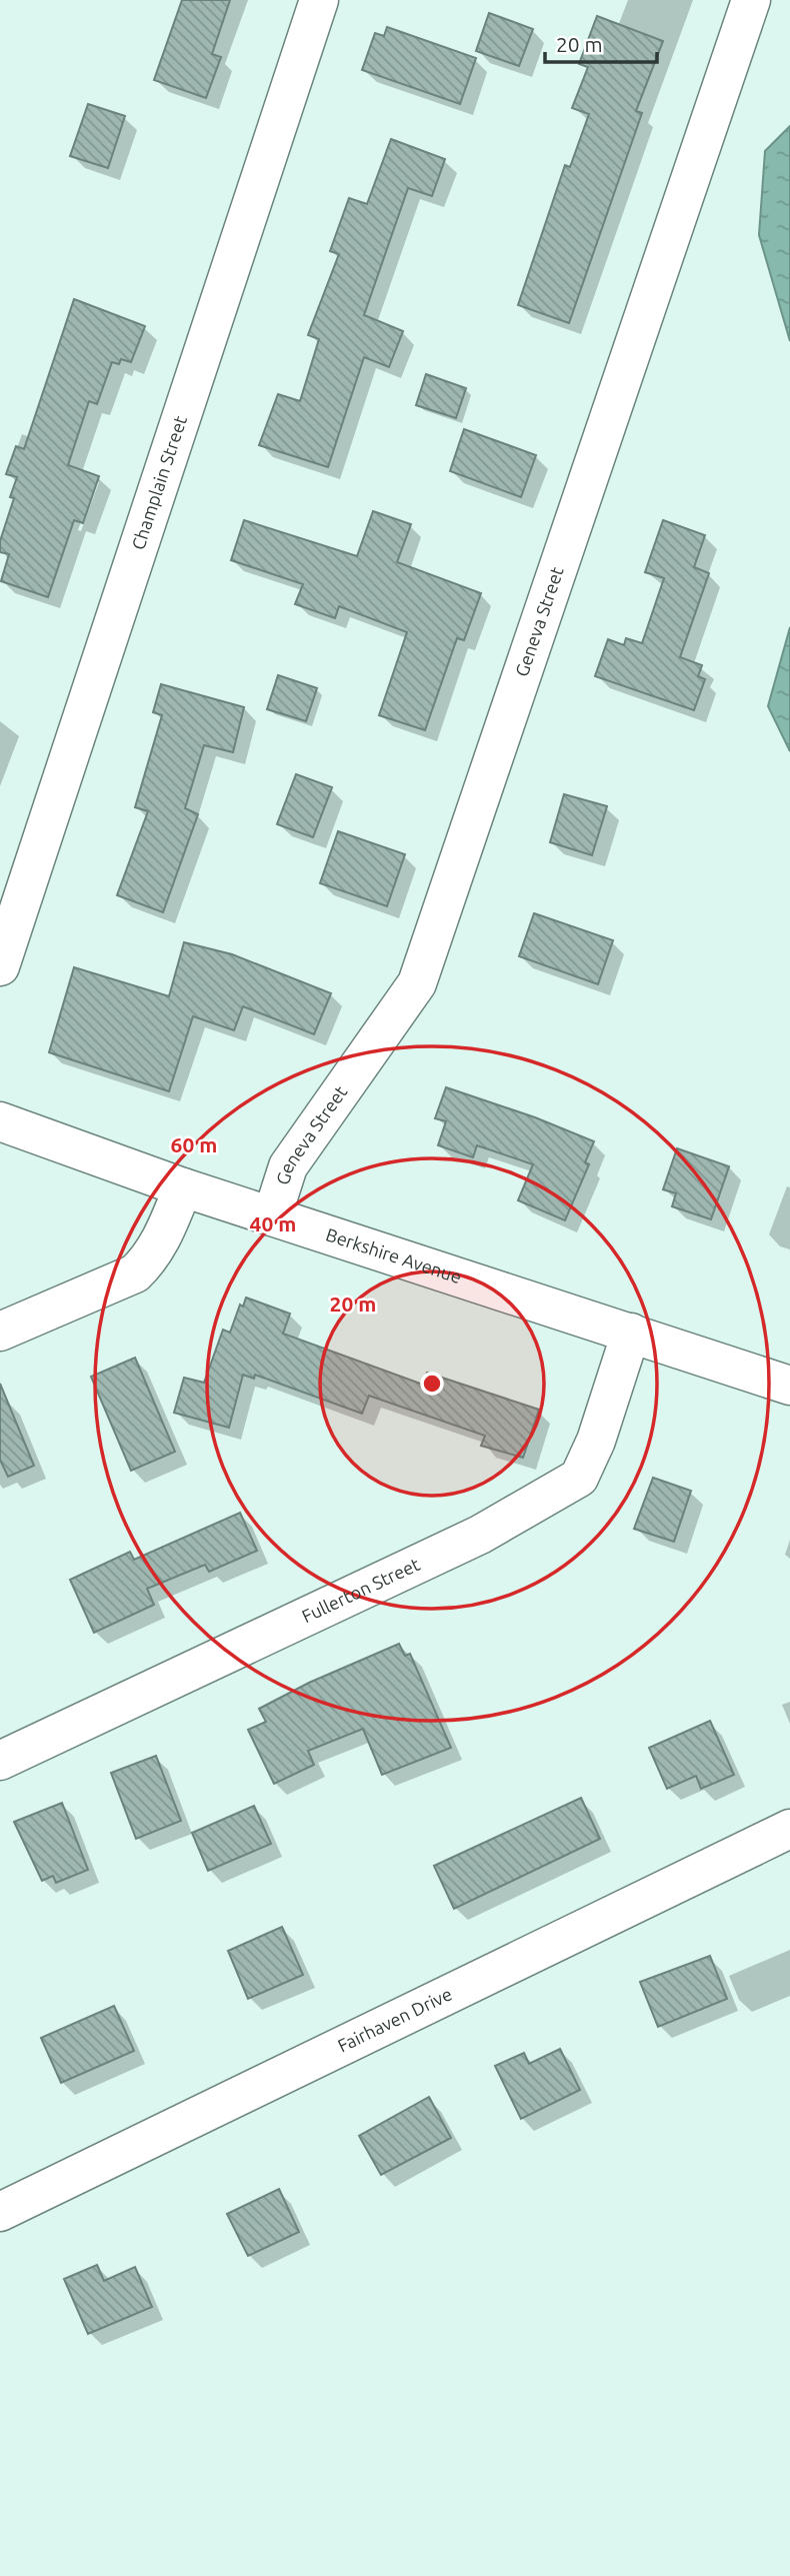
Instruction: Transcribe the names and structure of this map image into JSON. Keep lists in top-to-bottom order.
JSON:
{
  "streets": {
    "street": [
      "Champlain Street",
      "Geneva Street",
      "Berkshire Avenue",
      "Fullerton Street",
      "Fairhaven Drive"
    ]
  },
  "crossings": [
    ["Geneva Street", "Berkshire Avenue"],
    ["Berkshire Avenue", "Fullerton Street"]
  ],
  "scale_bar": "20 m",
  "rings": ["60 m", "40 m", "20 m"]
}
